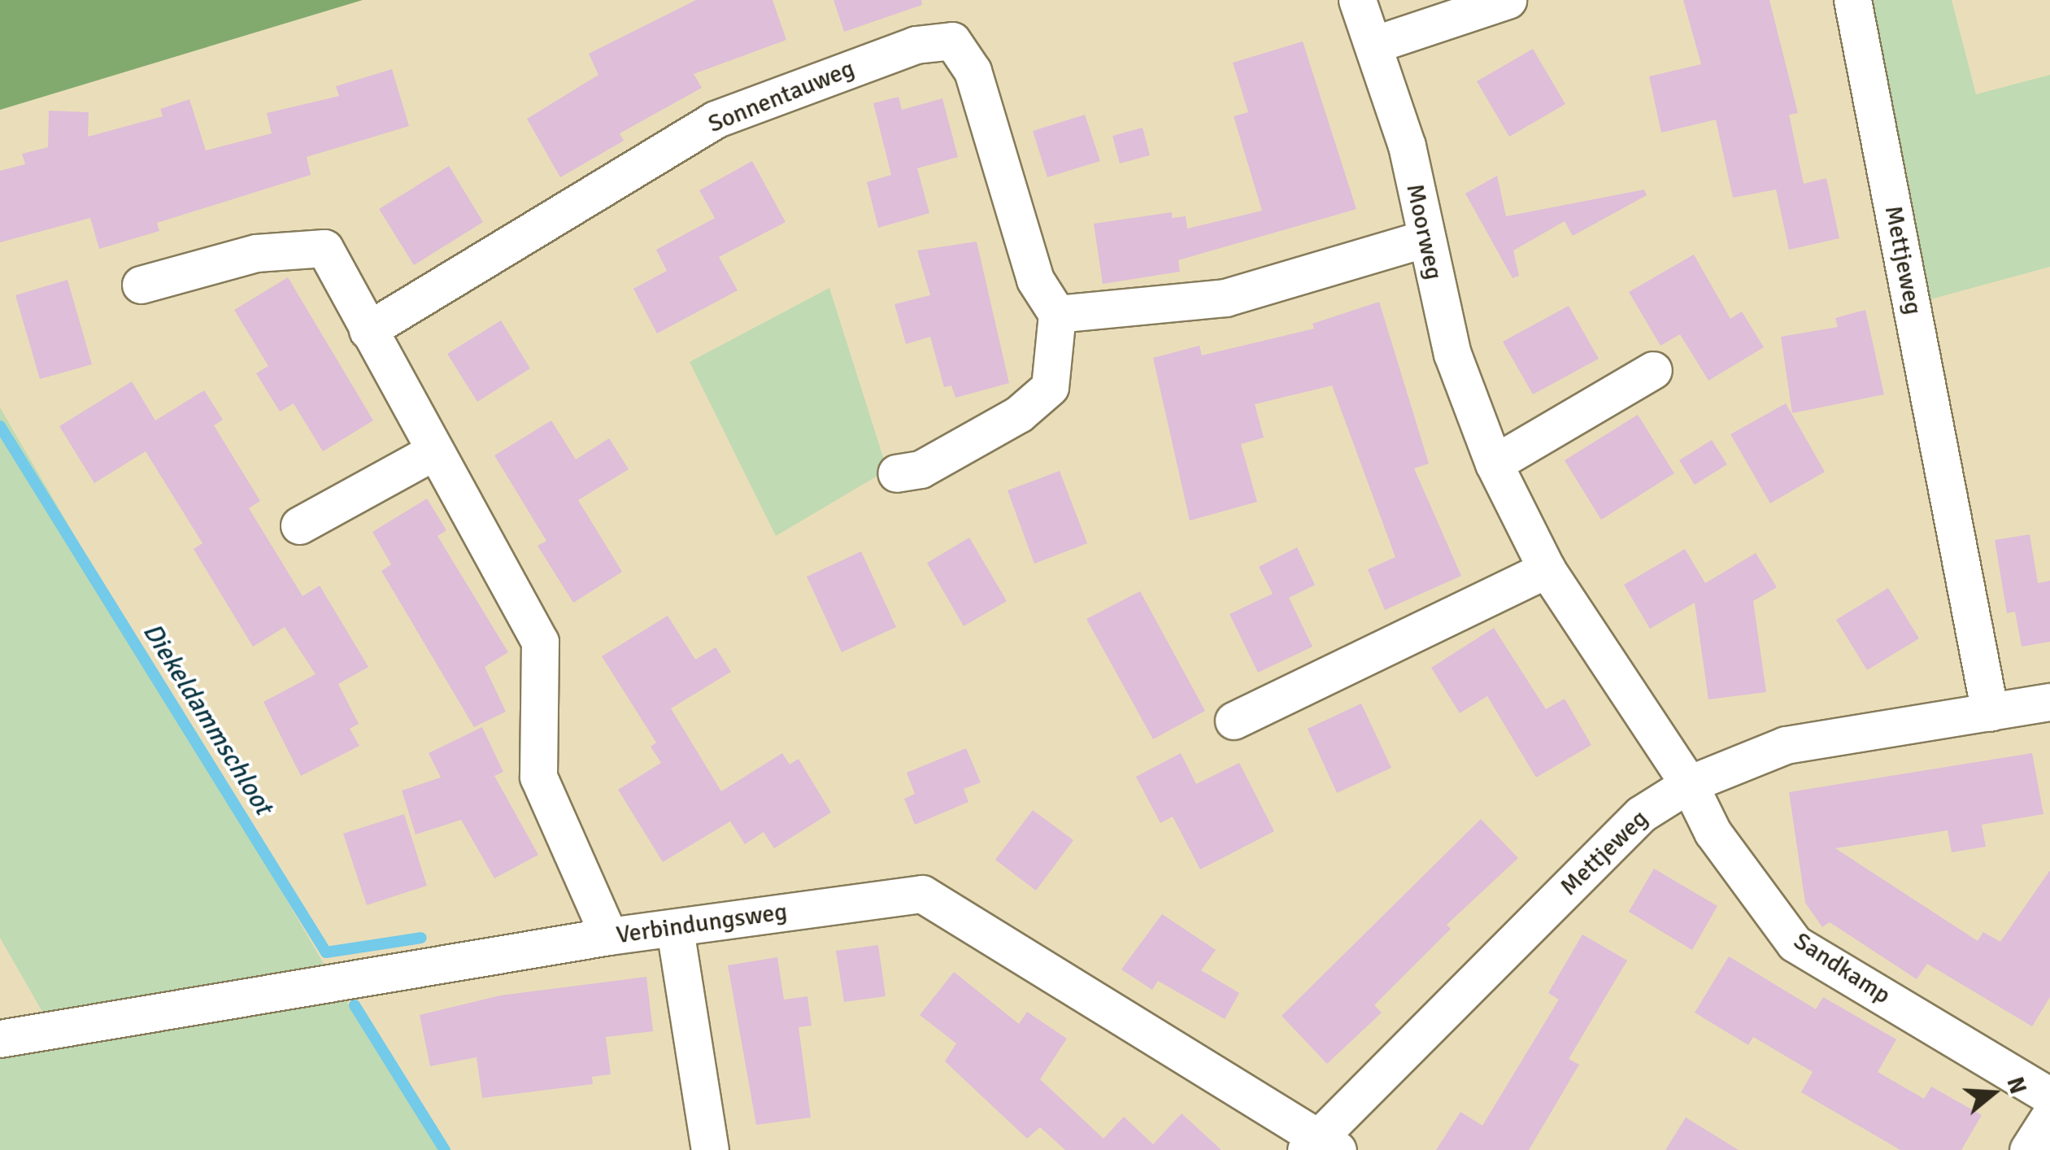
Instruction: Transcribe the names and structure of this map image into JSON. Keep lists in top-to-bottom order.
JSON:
{
  "streets": {
    "street": [
      "Sonnentauweg",
      "Moorweg",
      "Mettjeweg",
      "Verbindungsweg",
      "Sandkamp"
    ]
  },
  "crossings": [
    ["Moorweg", "Mettjeweg"],
    ["Moorweg", "Sandkamp"],
    ["Mettjeweg", "Verbindungsweg"],
    ["Mettjeweg", "Sandkamp"]
  ],
  "water": ["Diekeldammschloot"],
  "north": "right"
}
